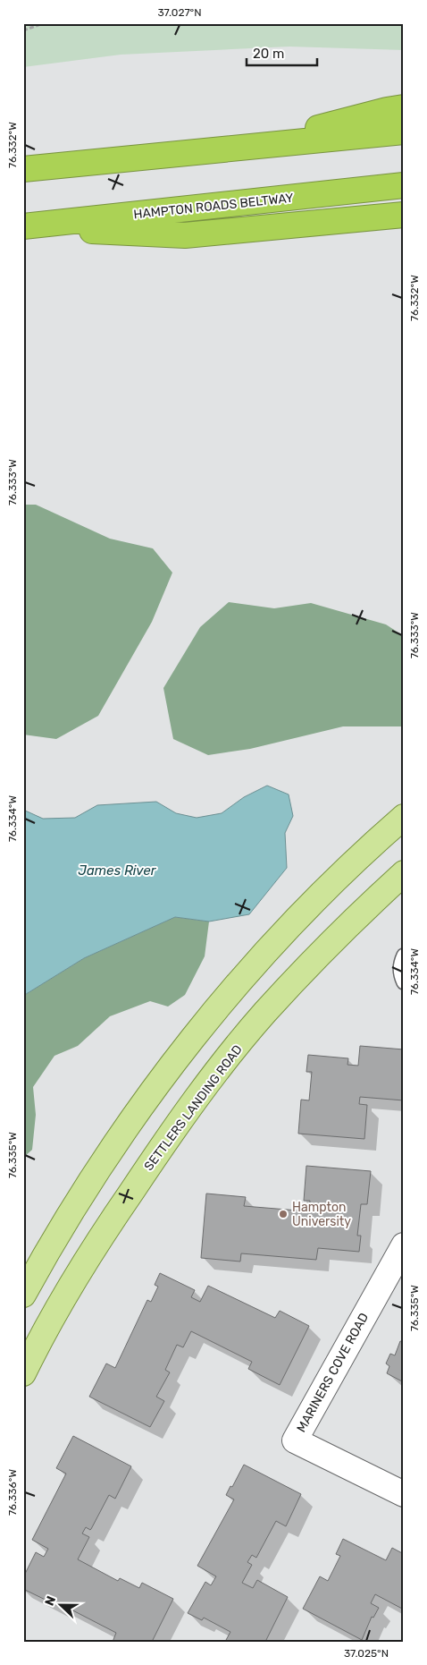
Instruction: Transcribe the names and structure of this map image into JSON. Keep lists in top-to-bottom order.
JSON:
{
  "streets": {
    "highway": ["HAMPTON ROADS BELTWAY"],
    "main road": ["SETTLERS LANDING ROAD"],
    "street": ["MARINERS COVE ROAD"]
  },
  "water": ["James River"],
  "places": ["Hampton University"],
  "scale_bar": "20 m",
  "north": "left",
  "coordinates": [
    "37.027°N",
    "76.332°W",
    "76.333°W",
    "76.334°W",
    "76.335°W",
    "76.336°W",
    "37.025°N"
  ]
}
